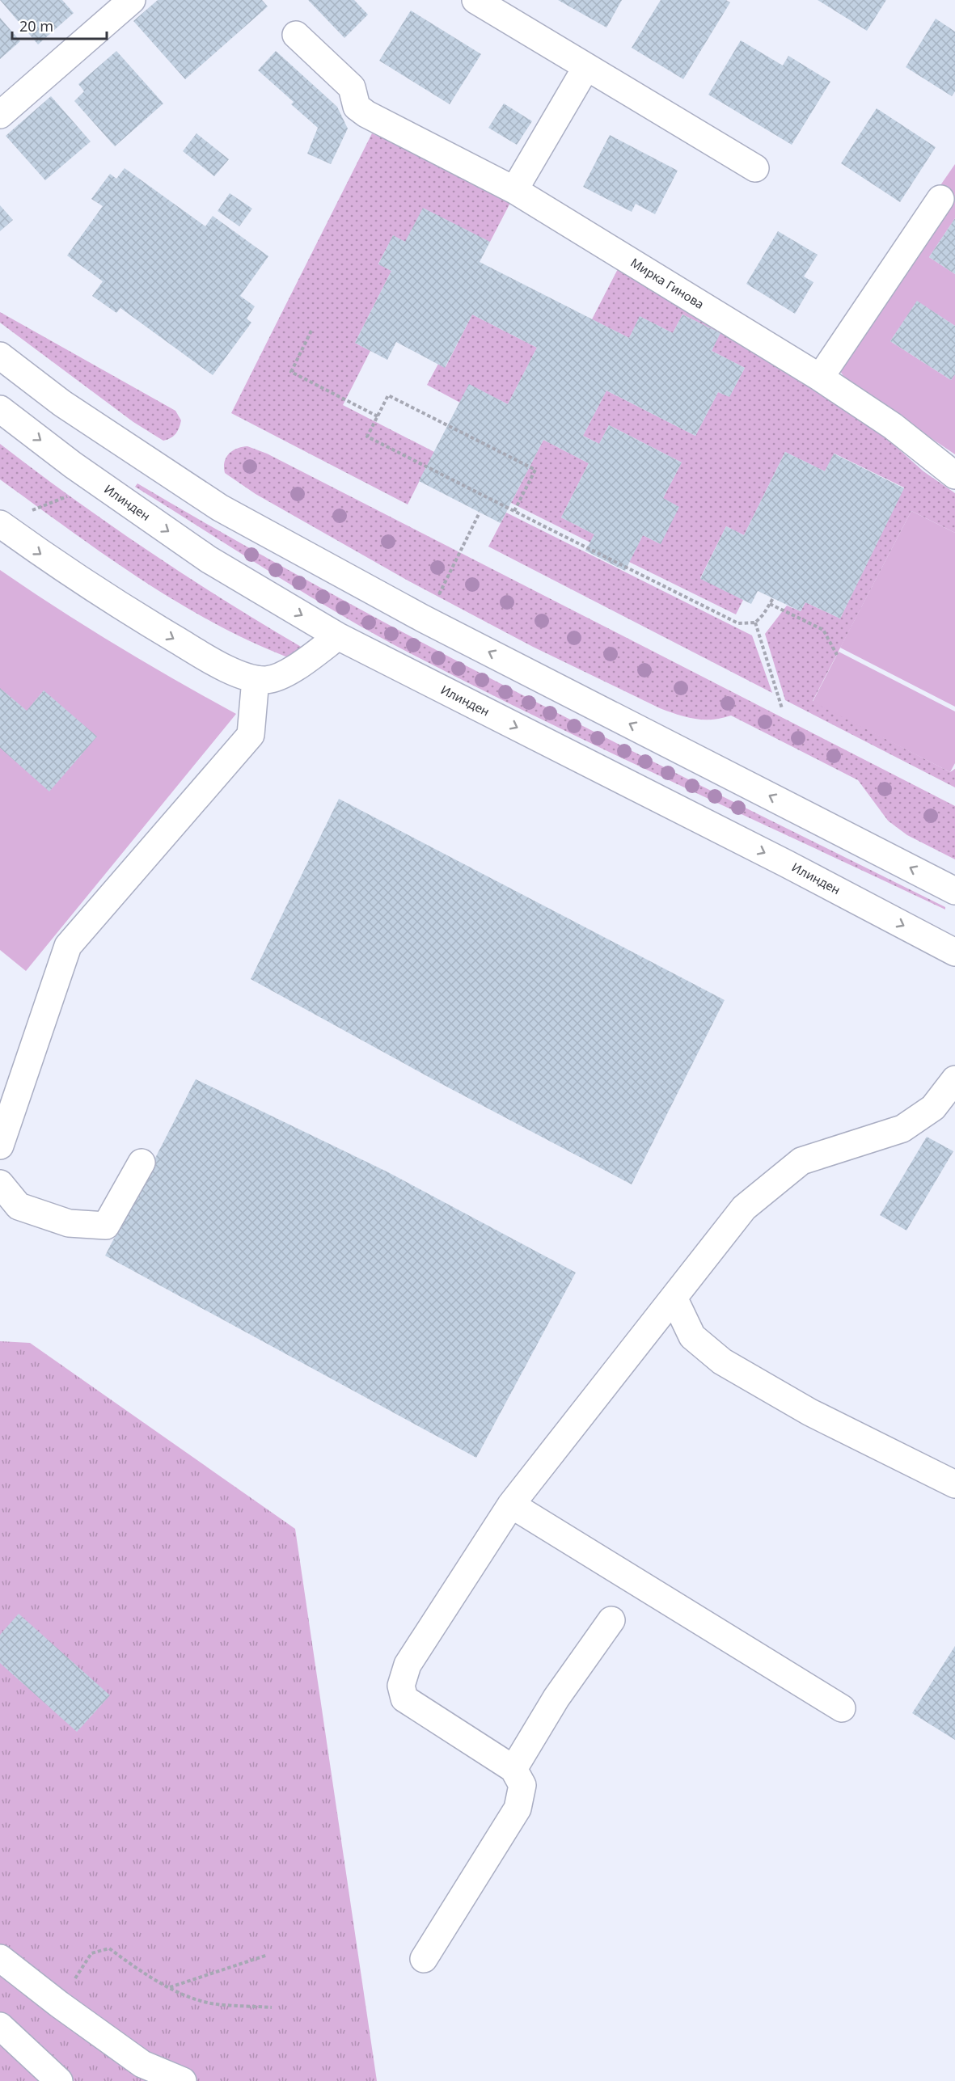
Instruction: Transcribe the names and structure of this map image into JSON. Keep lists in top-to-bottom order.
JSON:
{
  "streets": {
    "street": ["Мирка Гинова", "Илинден"]
  },
  "scale_bar": "20 m"
}
